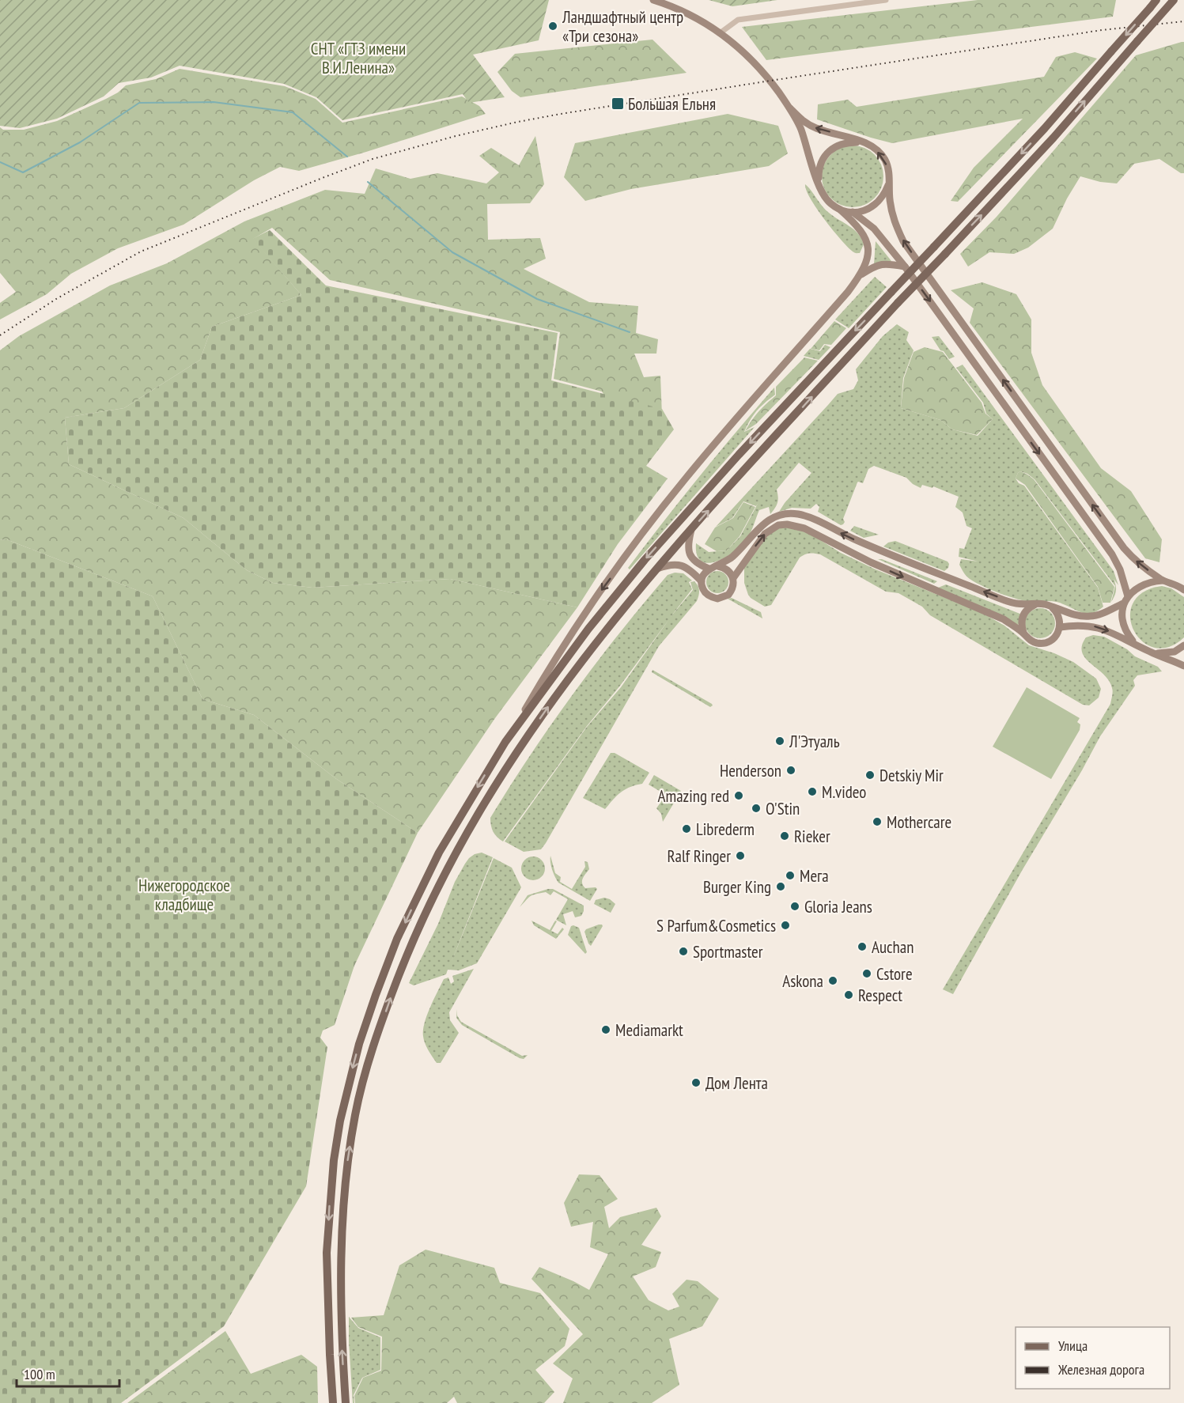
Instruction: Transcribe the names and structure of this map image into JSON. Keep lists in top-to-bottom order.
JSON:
{
  "parks": ["СНТ «ГТЗ имени В.И.Ленина»", "Нижегородское кладбище"],
  "places": {
    "other": [
      "Ландшафтный центр «Три сезона»",
      "Л'Этуаль",
      "Henderson",
      "Detskiy Mir",
      "M.video",
      "Amazing red",
      "O'Stin",
      "Mothercare",
      "Librederm",
      "Rieker",
      "Ralf Ringer",
      "Мега",
      "Burger King",
      "Gloria Jeans",
      "S Parfum&Cosmetics",
      "Auchan",
      "Sportmaster",
      "Cstore",
      "Askona",
      "Respect",
      "Mediamarkt",
      "Дом Лента"
    ],
    "transit": ["Большая Ельня"]
  },
  "legend": ["Улица", "Железная дорога"],
  "scale_bar": "100 m"
}
